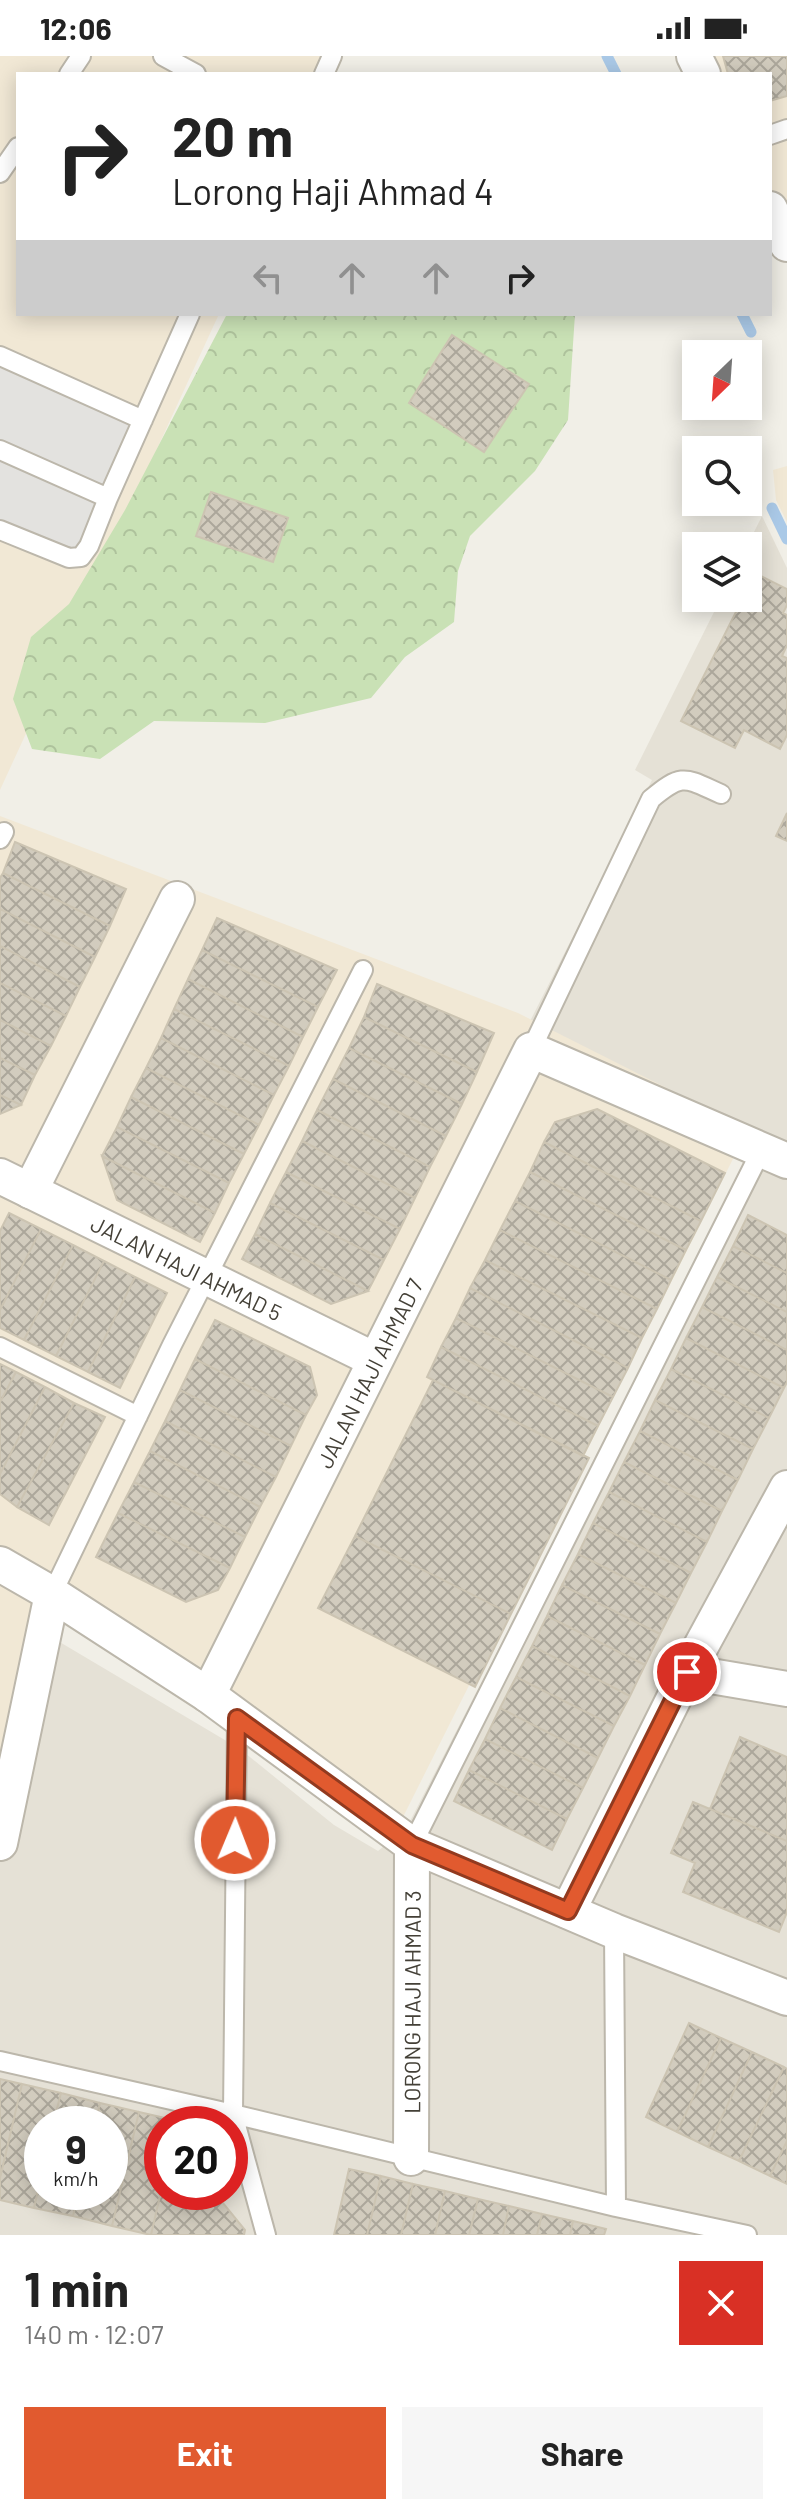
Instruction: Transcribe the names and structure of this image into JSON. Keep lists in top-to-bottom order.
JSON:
{
  "streets": {
    "street": ["JALAN HAJI AHMAD 5", "JALAN HAJI AHMAD 7", "LORONG HAJI AHMAD 3"]
  },
  "crossings": [
    ["JALAN HAJI AHMAD 5", "JALAN HAJI AHMAD 7"]
  ],
  "north": "bottom left",
  "page": {
    "status": "12:06",
    "turn": ["20 m", "Lorong Haji Ahmad 4"],
    "speed": "9 km/h",
    "limit": "20",
    "heading": ["1 min", "140 m · 12:07"],
    "buttons": ["Exit", "Share"]
  }
}
